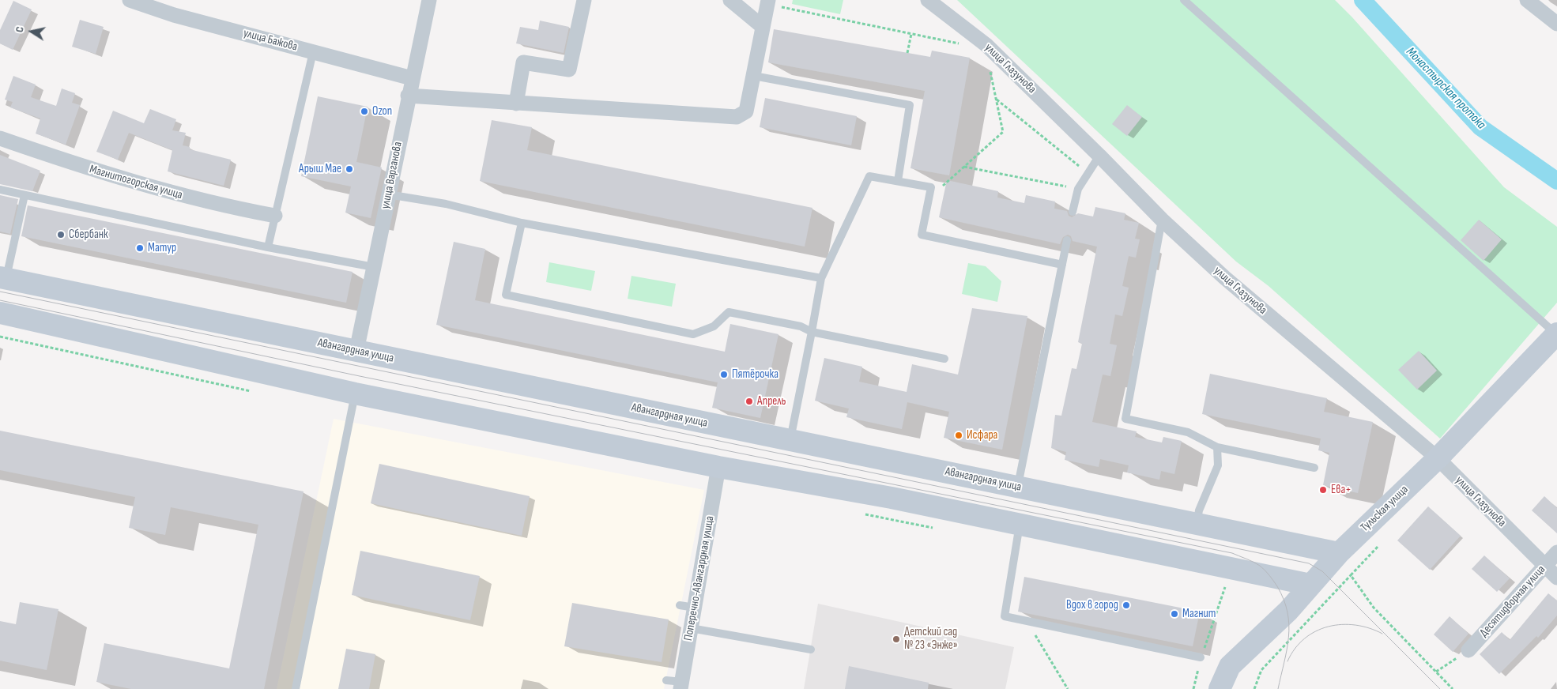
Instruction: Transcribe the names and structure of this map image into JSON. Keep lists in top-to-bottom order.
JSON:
{
  "streets": {
    "main road": ["Авангардная улица", "Тульская улица"],
    "street": [
      "улица Бажова",
      "улица Глазунова",
      "улица Варганова",
      "Магнитогорская улица",
      "Поперечно-Авангардная улица",
      "Десятидворная улица"
    ]
  },
  "crossings": [
    ["улица Бажова", "улица Варганова"],
    ["улица Глазунова", "Тульская улица"],
    ["улица Глазунова", "Десятидворная улица"],
    ["улица Варганова", "Авангардная улица"],
    ["Авангардная улица", "Тульская улица"]
  ],
  "water": ["Монастырская протока"],
  "places": [
    "Ozon",
    "Арыш Мае",
    "Сбербанк",
    "Матур",
    "Пятёрочка",
    "Апрель",
    "Исфара",
    "Ева+",
    "Вдох в город",
    "Магнит",
    "Детский сад № 23 «Энже»"
  ],
  "north": "left"
}
